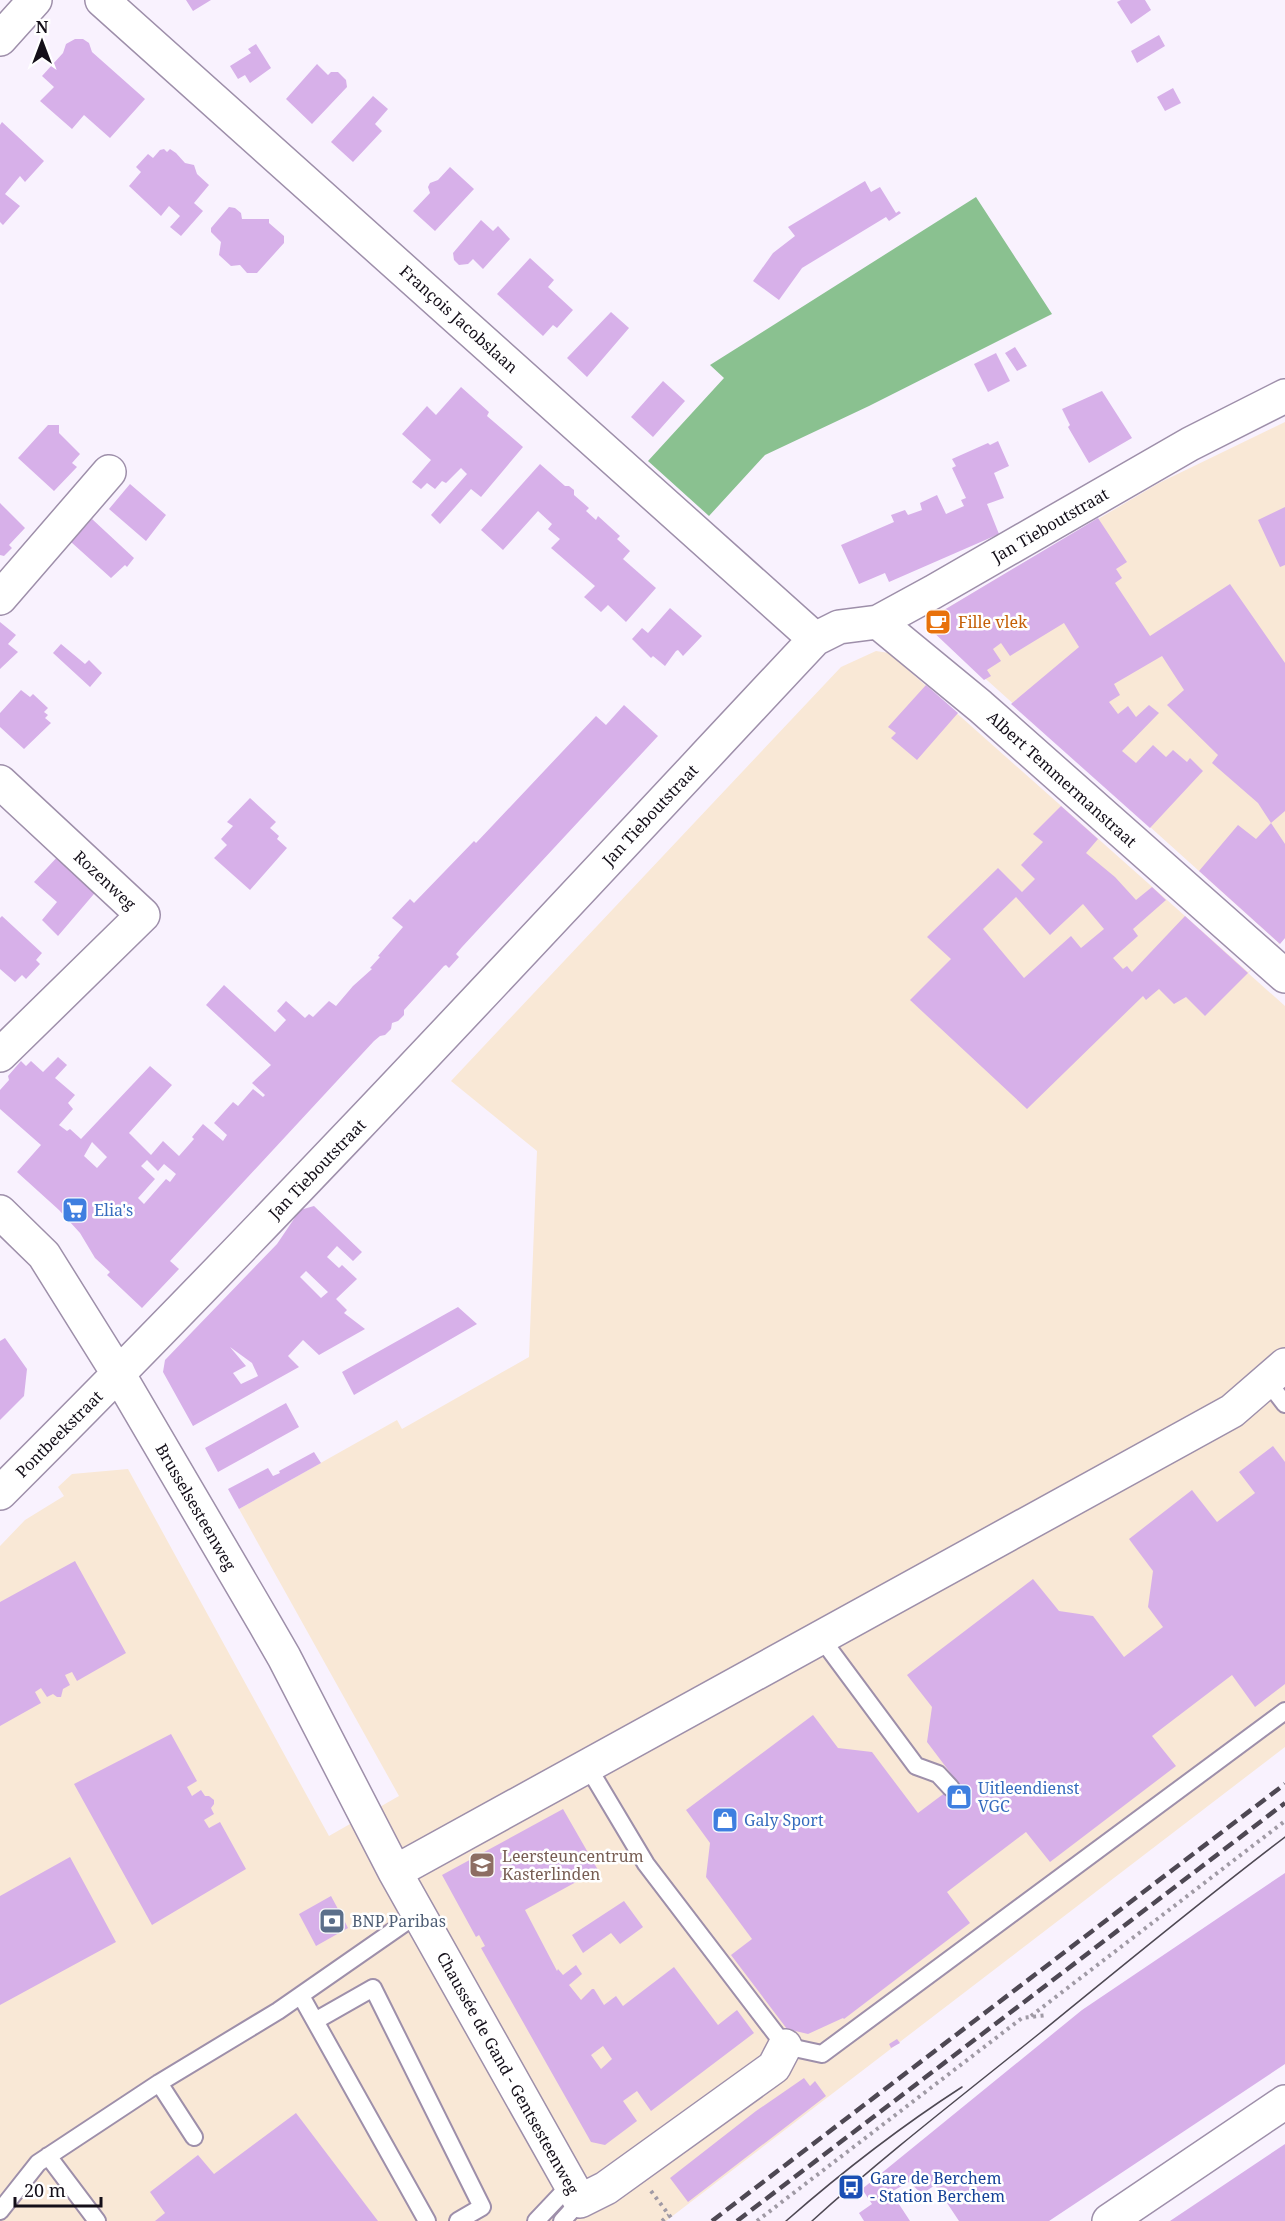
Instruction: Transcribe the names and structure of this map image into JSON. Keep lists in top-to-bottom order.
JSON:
{
  "streets": {
    "street": [
      "François Jacobslaan",
      "Jan Tieboutstraat",
      "Albert Temmermanstraat",
      "Rozenweg",
      "Pontbeekstraat",
      "Brusselsesteenweg",
      "Chaussée de Gand - Gentsesteenweg"
    ]
  },
  "crossings": [
    ["François Jacobslaan", "Jan Tieboutstraat"],
    ["Jan Tieboutstraat", "Albert Temmermanstraat"],
    ["Jan Tieboutstraat", "Pontbeekstraat"],
    ["Jan Tieboutstraat", "Brusselsesteenweg"],
    ["Pontbeekstraat", "Brusselsesteenweg"],
    ["Brusselsesteenweg", "Chaussée de Gand - Gentsesteenweg"]
  ],
  "places": {
    "cafe": ["Fille vlek"],
    "supermarket": ["Elia's"],
    "shop": ["Uitleendienst VGC", "Galy Sport"],
    "school or university": ["Leersteuncentrum Kasterlinden"],
    "bank": ["BNP Paribas"],
    "bus stop": ["Gare de Berchem - Station Berchem"]
  },
  "scale_bar": "20 m",
  "north": "top"
}
